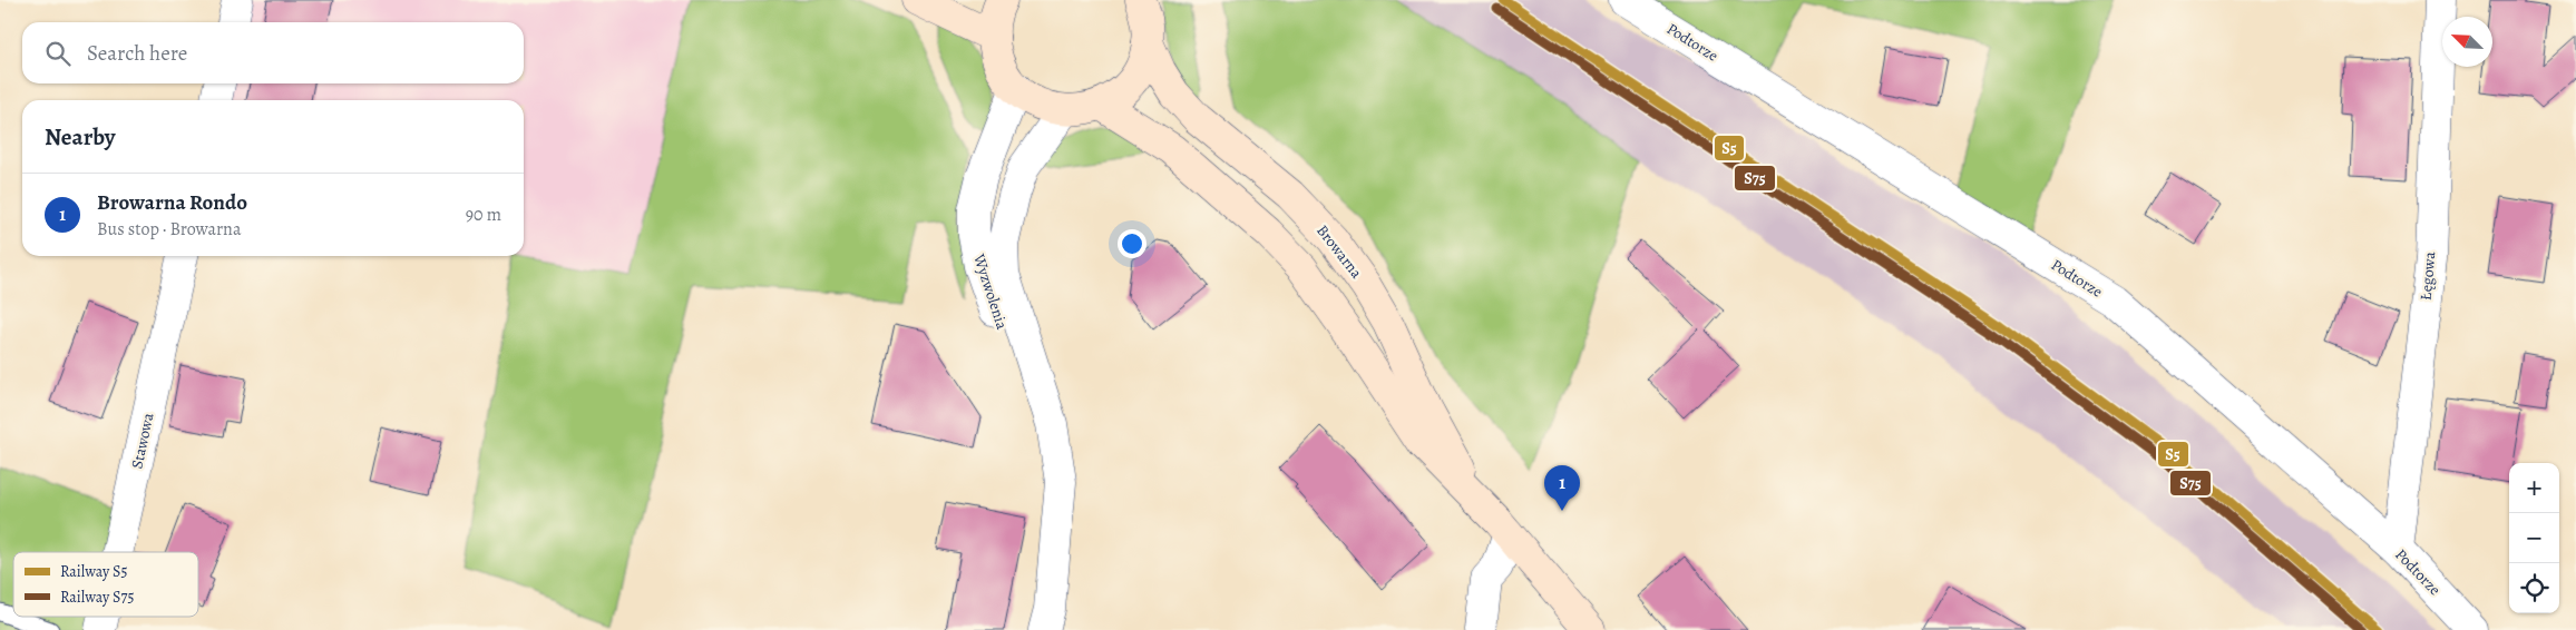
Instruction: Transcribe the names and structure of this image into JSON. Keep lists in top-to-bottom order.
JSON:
{
  "streets": {
    "street": [
      "Podtorze",
      "Browarna",
      "Łęgowa",
      "Wyzwolenia",
      "Stawowa"
    ]
  },
  "crossings": [
    ["Podtorze", "Łęgowa"]
  ],
  "lines": ["rail line S5", "rail line S75"],
  "legend": ["Railway S5", "Railway S75"],
  "north": "top left",
  "page": {
    "search": "Search here",
    "heading": "Nearby",
    "list": [
      {
        "mark": "1",
        "name": "Browarna Rondo",
        "note": "Bus stop · Browarna",
        "value": "90 m"
      }
    ],
    "map_buttons": ["+", "−"],
    "pins": "1"
  }
}
